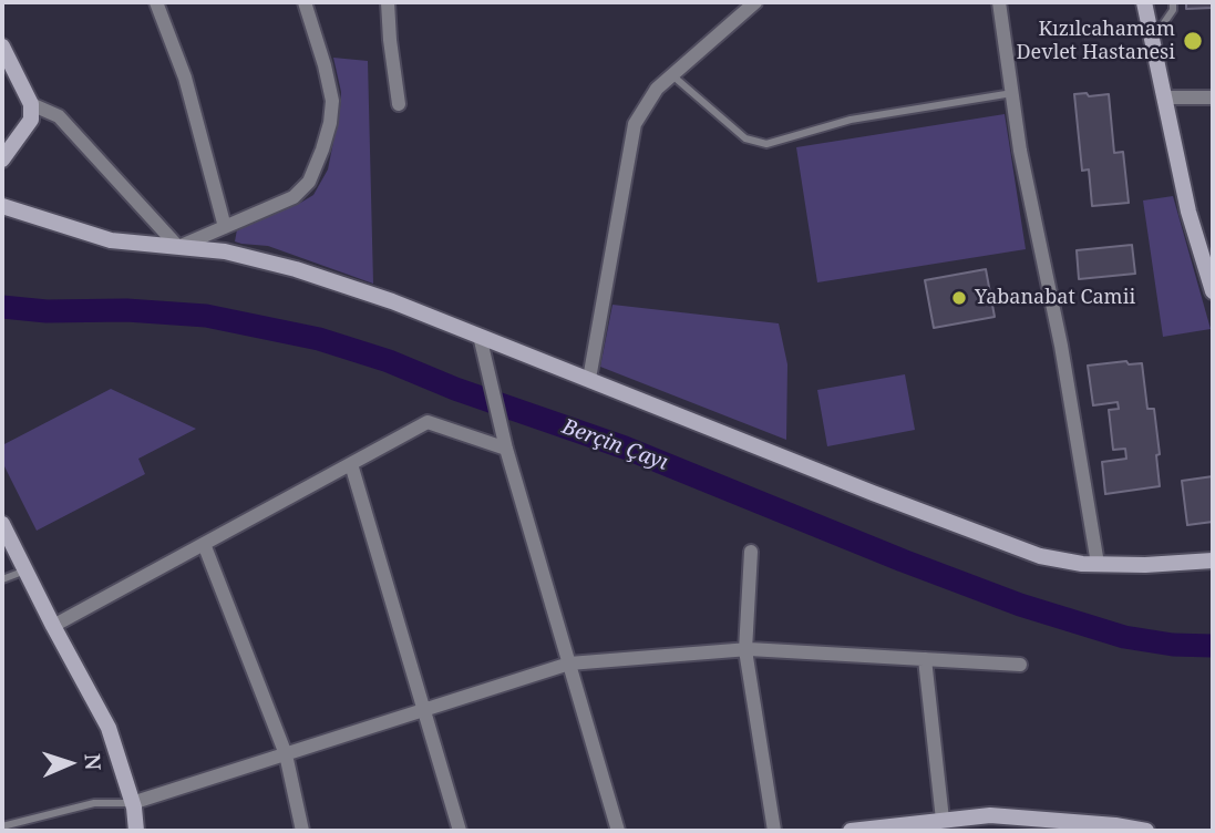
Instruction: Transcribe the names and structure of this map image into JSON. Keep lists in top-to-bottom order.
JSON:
{
  "water": ["Berçin Çayı"],
  "places": ["Kızılcahamam Devlet Hastanesi", "Yabanabat Camii"],
  "north": "right"
}
